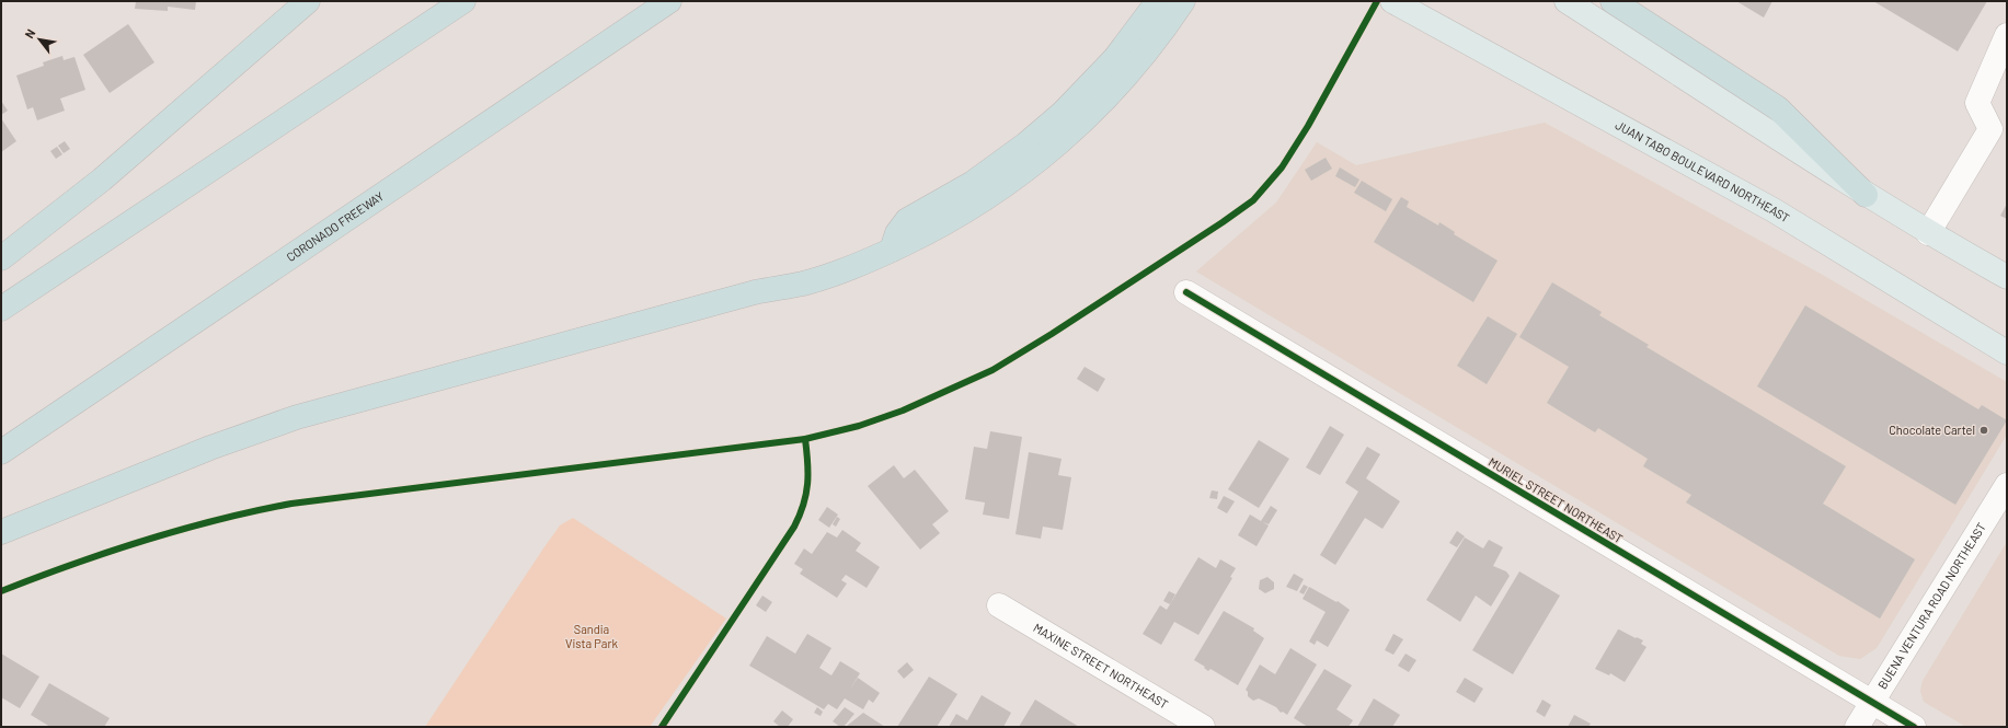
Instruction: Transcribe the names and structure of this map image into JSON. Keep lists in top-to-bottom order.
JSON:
{
  "streets": {
    "highway": ["CORONADO FREEWAY"],
    "main road": ["JUAN TABO BOULEVARD NORTHEAST"],
    "street": ["MURIEL STREET NORTHEAST", "BUENA VENTURA ROAD NORTHEAST", "MAXINE STREET NORTHEAST"]
  },
  "crossings": [
    ["MURIEL STREET NORTHEAST", "BUENA VENTURA ROAD NORTHEAST"]
  ],
  "parks": ["Sandia Vista Park"],
  "places": ["Chocolate Cartel"],
  "north": "top left"
}
